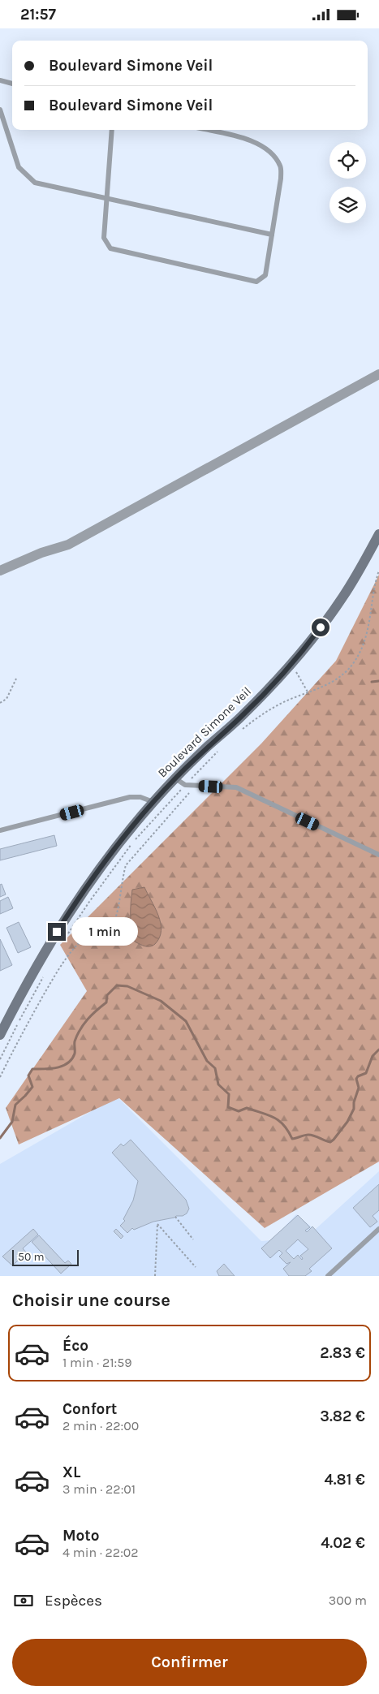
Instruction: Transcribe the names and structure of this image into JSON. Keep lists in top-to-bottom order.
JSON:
{
  "streets": {
    "main road": ["Boulevard Simone Veil"]
  },
  "scale_bar": "50 m",
  "page": {
    "status": "21:57",
    "banner": ["Boulevard Simone Veil", "Boulevard Simone Veil"],
    "bubble": "1 min",
    "scale": "50 m",
    "heading": "Choisir une course",
    "list": [
      {
        "name": "Éco",
        "note": "1 min · 21:59",
        "value": "2.83 €"
      },
      {
        "name": "Confort",
        "note": "2 min · 22:00",
        "value": "3.82 €"
      },
      {
        "name": "XL",
        "note": "3 min · 22:01",
        "value": "4.81 €"
      },
      {
        "name": "Moto",
        "note": "4 min · 22:02",
        "value": "4.02 €"
      }
    ],
    "pay": ["Espèces", "300 m"],
    "buttons": "Confirmer"
  }
}
